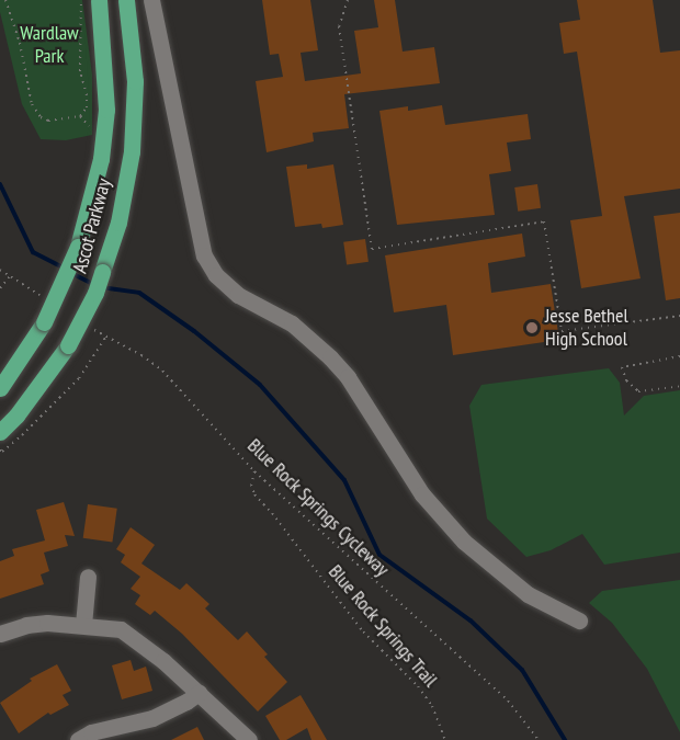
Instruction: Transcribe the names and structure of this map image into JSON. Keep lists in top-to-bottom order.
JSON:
{
  "streets": {
    "main road": ["Ascot Parkway"],
    "path": ["Blue Rock Springs Cycleway", "Blue Rock Springs Trail"]
  },
  "crossings": [
    ["Blue Rock Springs Cycleway", "Blue Rock Springs Trail"]
  ],
  "parks": ["Wardlaw Park"],
  "places": ["Jesse Bethel High School"]
}
